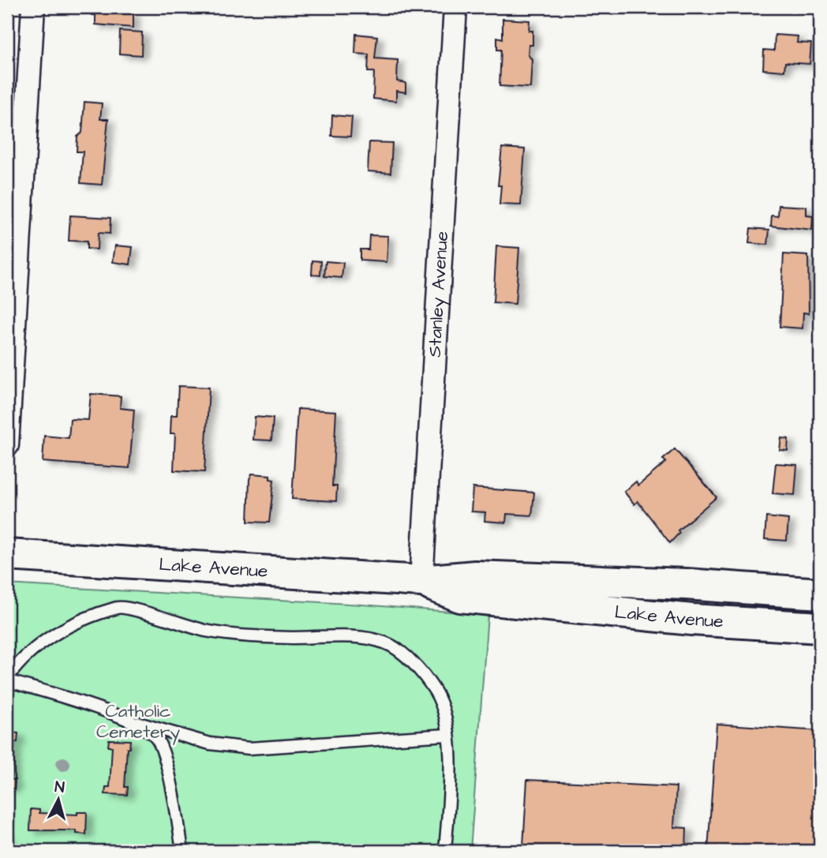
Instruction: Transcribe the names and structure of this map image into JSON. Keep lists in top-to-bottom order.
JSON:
{
  "streets": {
    "main road": ["Lake Avenue"],
    "street": ["Stanley Avenue"]
  },
  "crossings": [
    ["Stanley Avenue", "Lake Avenue"]
  ],
  "parks": ["Catholic Cemetery"],
  "north": "top"
}
